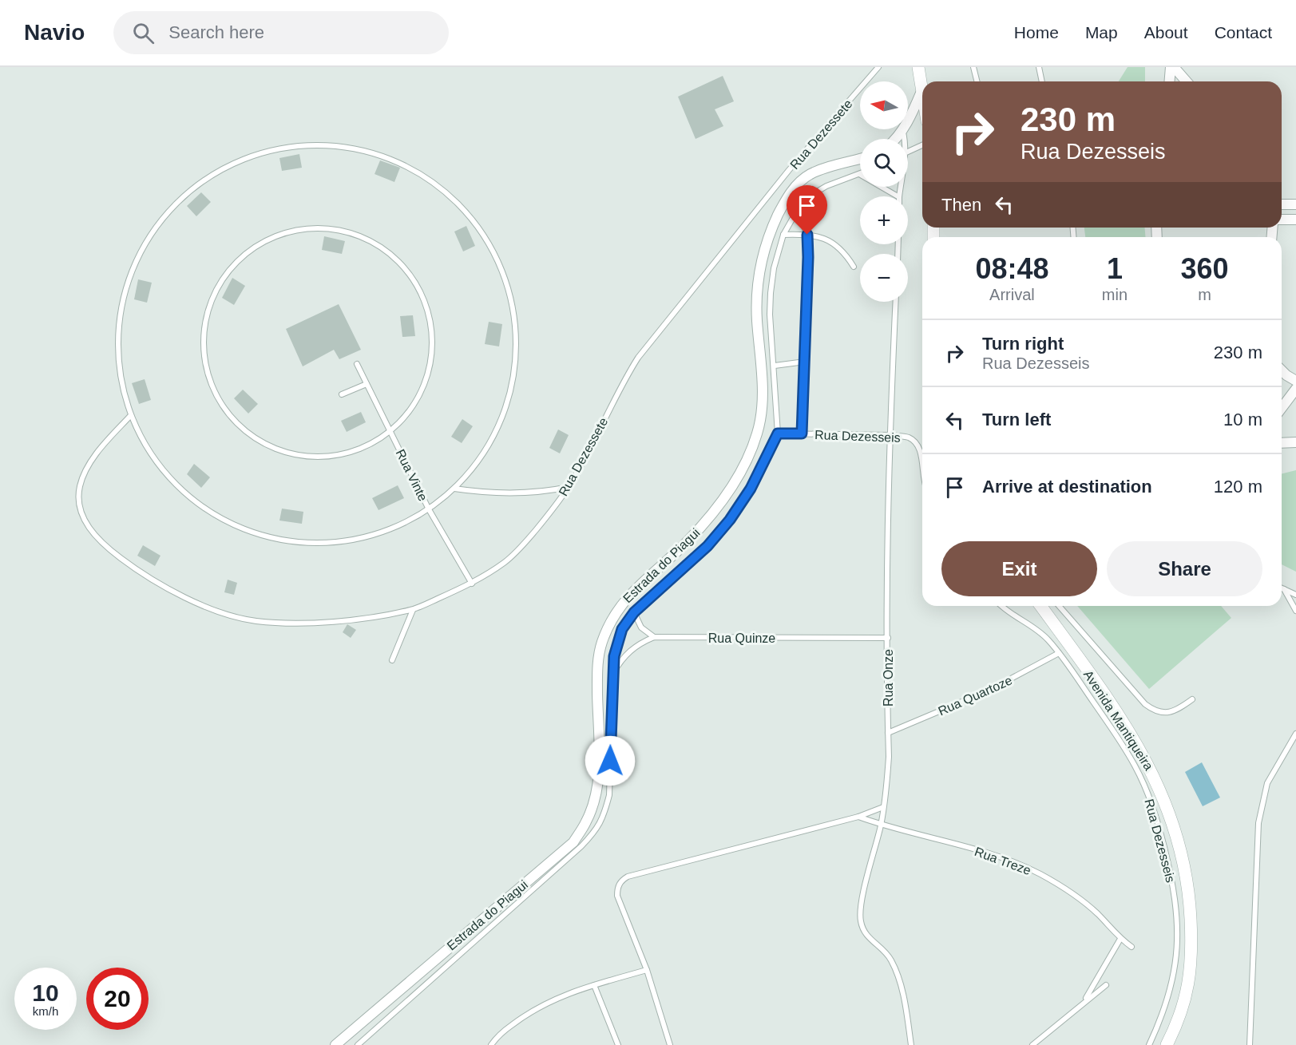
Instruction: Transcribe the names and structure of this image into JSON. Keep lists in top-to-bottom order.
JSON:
{
  "streets": {
    "street": ["Estrada do Piagui", "Avenida Mantiqueira"],
    "lane": [
      "Rua Dezessete",
      "Rua Dezesseis",
      "Rua Vinte",
      "Rua Quinze",
      "Rua Onze",
      "Rua Quartoze",
      "Rua Treze"
    ]
  },
  "crossings": [
    ["Rua Dezessete", "Rua Vinte"],
    ["Rua Dezesseis", "Rua Onze"],
    ["Rua Dezesseis", "Rua Quartoze"],
    ["Rua Quinze", "Rua Onze"],
    ["Rua Onze", "Rua Quartoze"],
    ["Rua Onze", "Rua Treze"]
  ],
  "north": "left",
  "page": {
    "header": "Navio",
    "search": "Search here",
    "nav": [
      "Home",
      "Map",
      "About",
      "Contact"
    ],
    "map_buttons": ["+", "−"],
    "turn": ["230 m", "Rua Dezesseis"],
    "then": "Then",
    "eta": [
      "08:48",
      "Arrival",
      "1",
      "min",
      "360",
      "m"
    ],
    "list": [
      {
        "name": "Turn right",
        "note": "Rua Dezesseis",
        "value": "230 m"
      },
      {
        "name": "Turn left",
        "value": "10 m"
      },
      {
        "name": "Arrive at destination",
        "value": "120 m"
      }
    ],
    "buttons": ["Exit", "Share"],
    "speed": "10 km/h",
    "limit": "20"
  }
}
